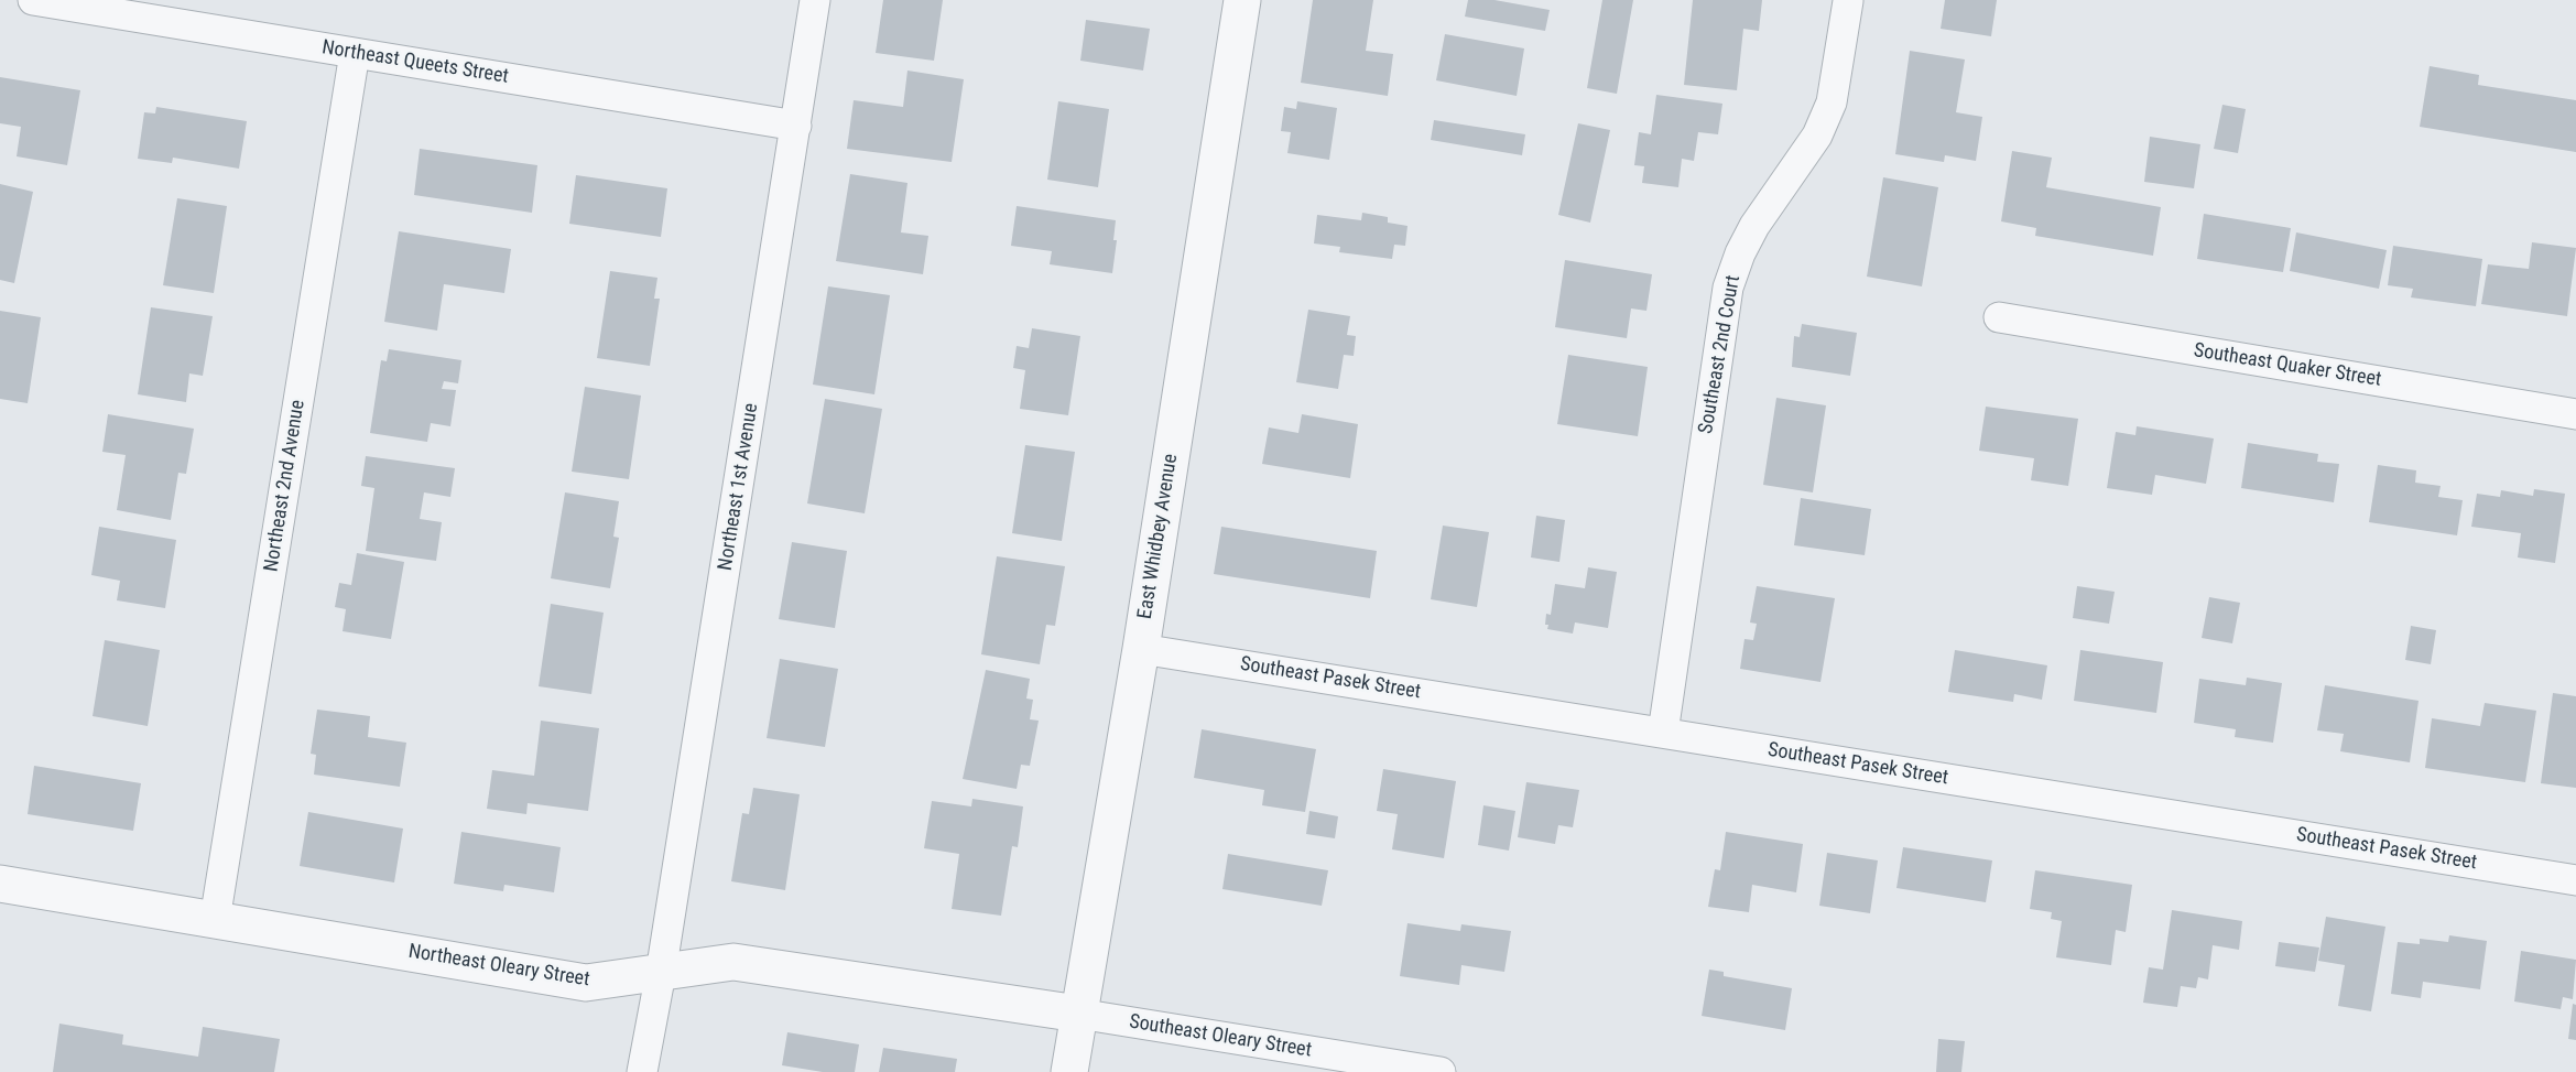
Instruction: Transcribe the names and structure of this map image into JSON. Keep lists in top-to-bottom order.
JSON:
{
  "streets": {
    "street": [
      "Northeast Queets Street",
      "Southeast 2nd Court",
      "Southeast Quaker Street",
      "Northeast 2nd Avenue",
      "Northeast 1st Avenue",
      "East Whidbey Avenue",
      "Southeast Pasek Street",
      "Northeast Oleary Street",
      "Southeast Oleary Street"
    ]
  },
  "crossings": [
    ["Northeast Queets Street", "Northeast 2nd Avenue"],
    ["Northeast Queets Street", "Northeast 1st Avenue"],
    ["Southeast 2nd Court", "Southeast Pasek Street"],
    ["Northeast 2nd Avenue", "Northeast Oleary Street"],
    ["Northeast 1st Avenue", "Northeast Oleary Street"],
    ["East Whidbey Avenue", "Southeast Pasek Street"],
    ["East Whidbey Avenue", "Northeast Oleary Street"],
    ["East Whidbey Avenue", "Southeast Oleary Street"],
    ["Northeast Oleary Street", "Southeast Oleary Street"]
  ]
}
